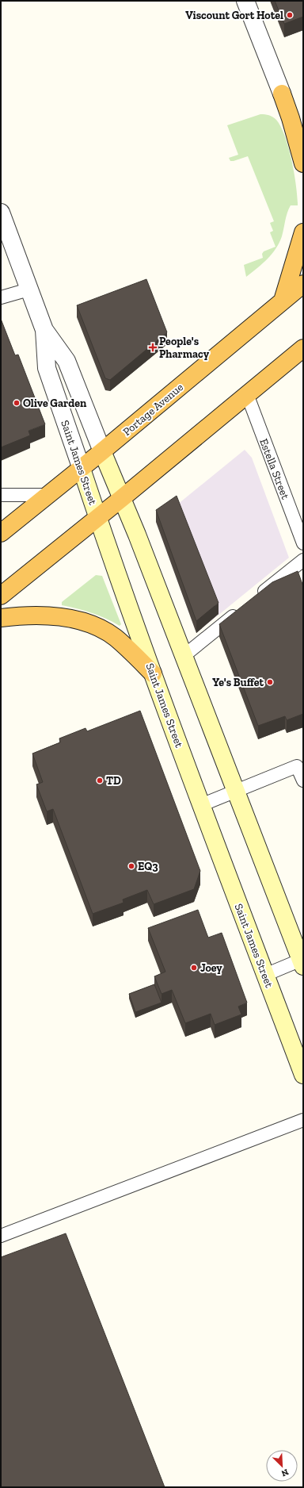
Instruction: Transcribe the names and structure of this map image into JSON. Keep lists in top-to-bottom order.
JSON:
{
  "streets": {
    "highway": ["Portage Avenue"],
    "main road": ["Saint James Street"],
    "lane": ["Estella Street"]
  },
  "crossings": [
    ["Portage Avenue", "Saint James Street"]
  ],
  "places": {
    "other": [
      "Viscount Gort Hotel",
      "Olive Garden",
      "Ye's Buffet",
      "TD",
      "EQ3",
      "Joey"
    ],
    "health": ["People's Pharmacy"]
  },
  "north": "bottom right"
}
